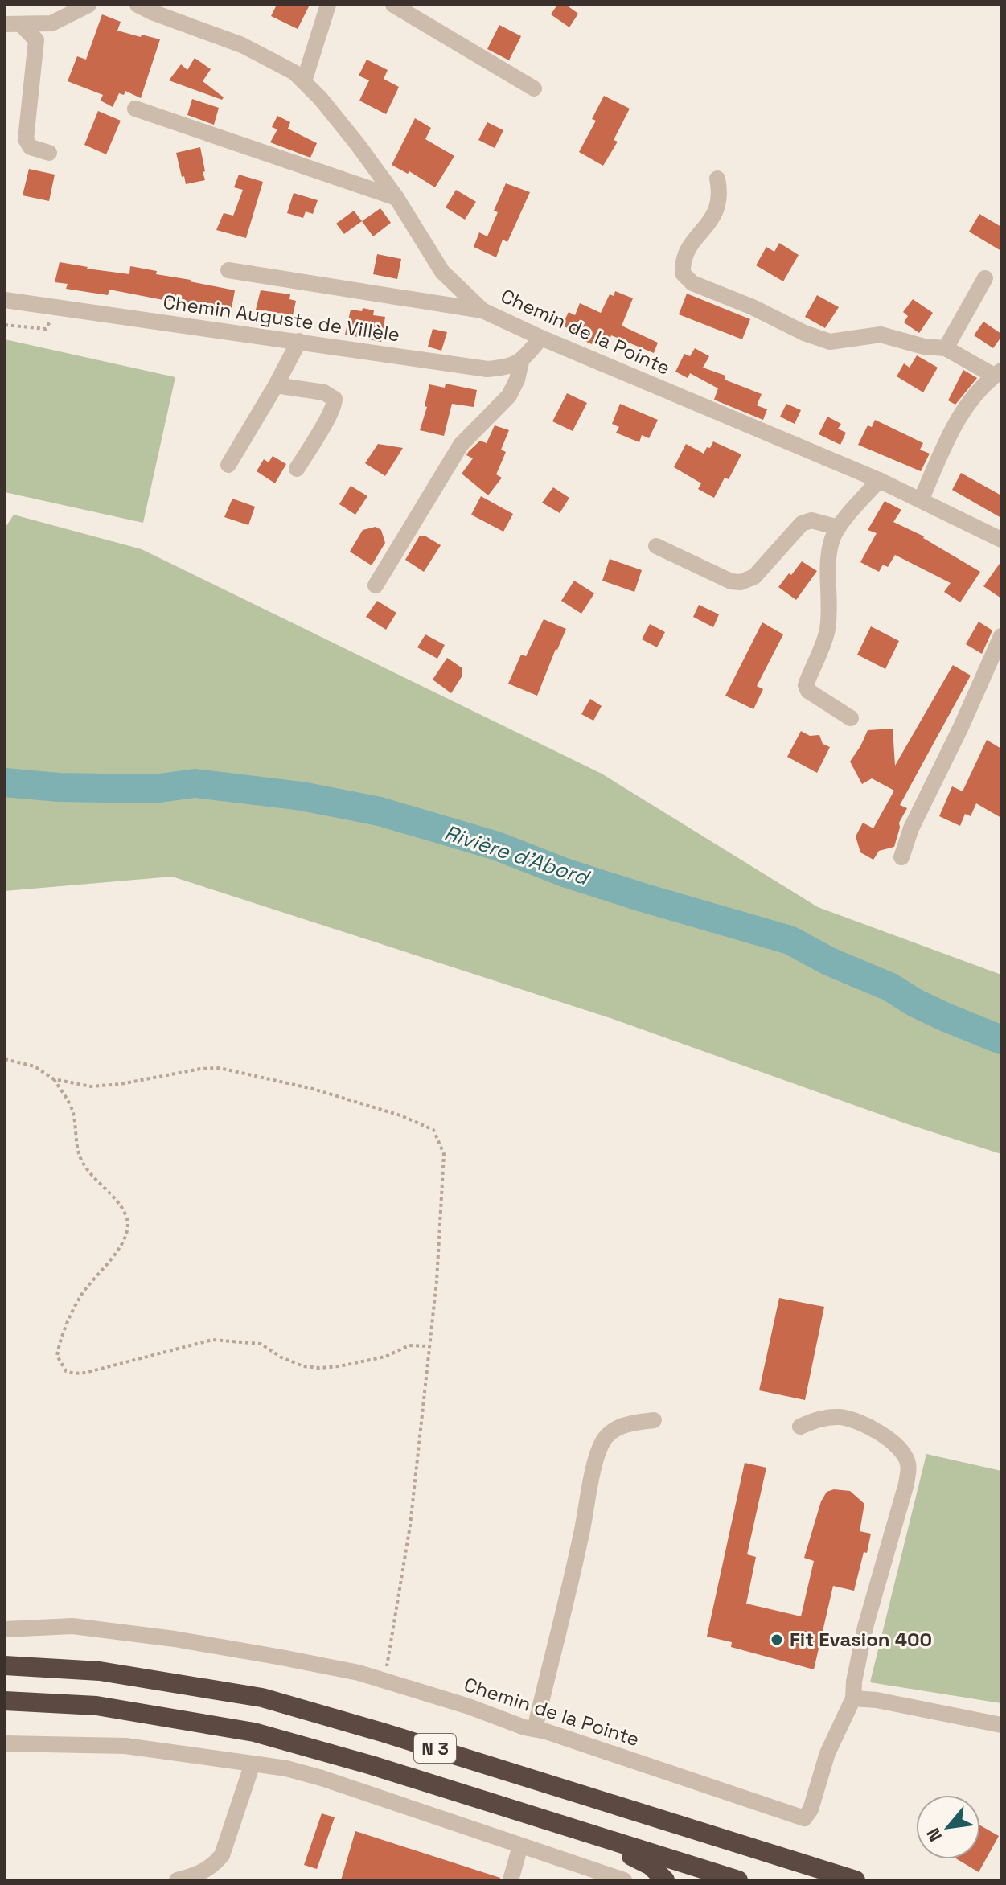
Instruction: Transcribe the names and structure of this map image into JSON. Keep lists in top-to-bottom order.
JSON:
{
  "streets": {
    "highway": ["N 3"],
    "street": ["Chemin Auguste de Villèle", "Chemin de la Pointe"]
  },
  "water": ["Rivière d'Abord"],
  "places": ["Fit Evasion 400"],
  "north": "bottom left"
}
